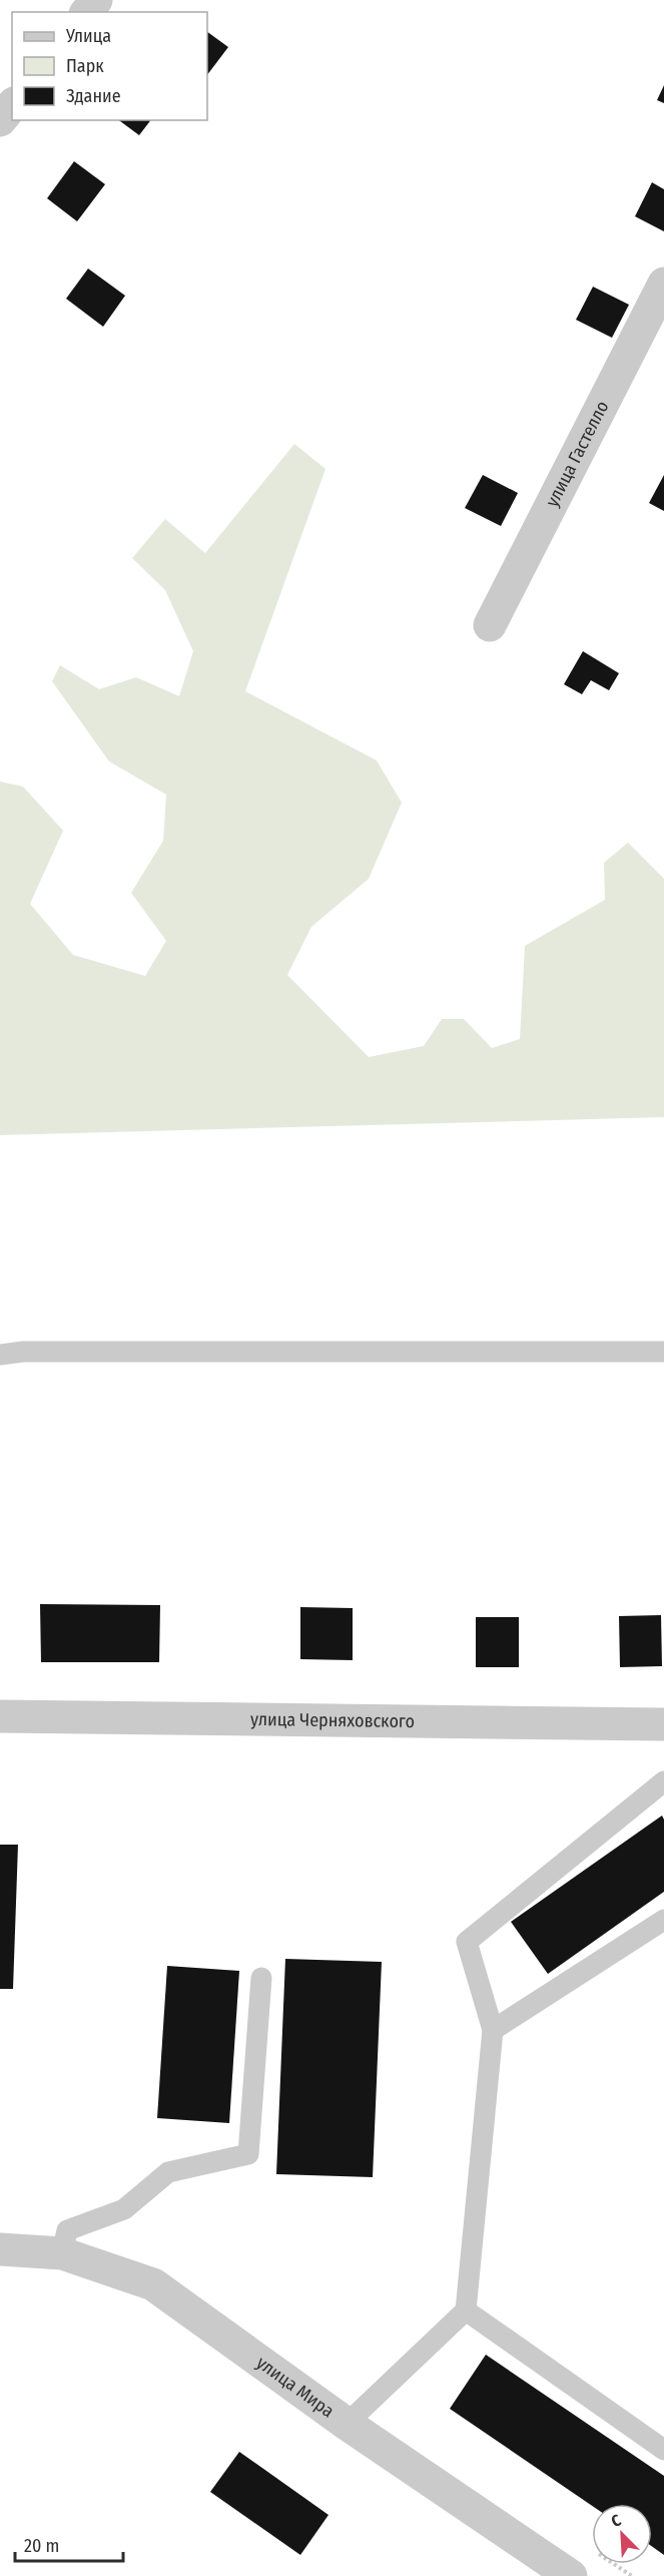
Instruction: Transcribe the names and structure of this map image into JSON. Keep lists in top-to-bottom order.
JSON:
{
  "streets": {
    "street": ["улица Гастелло", "улица Черняховского", "улица Мира"]
  },
  "legend": ["Улица", "Парк", "Здание"],
  "scale_bar": "20 m",
  "north": "top left"
}
